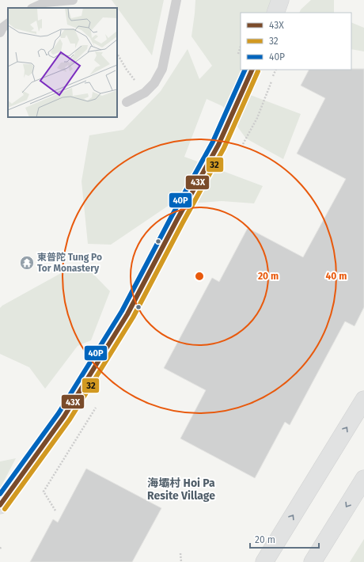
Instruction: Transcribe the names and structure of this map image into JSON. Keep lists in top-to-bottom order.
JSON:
{
  "districts": ["海壩村 Hoi Pa Resite Village"],
  "places": {
    "temple": ["東普陀 Tung Po Tor Monastery"]
  },
  "lines": ["transit line 43X", "transit line 40P", "transit line 32"],
  "legend": ["43X", "32", "40P"],
  "scale_bar": "20 m",
  "rings": ["20 m", "40 m"]
}
